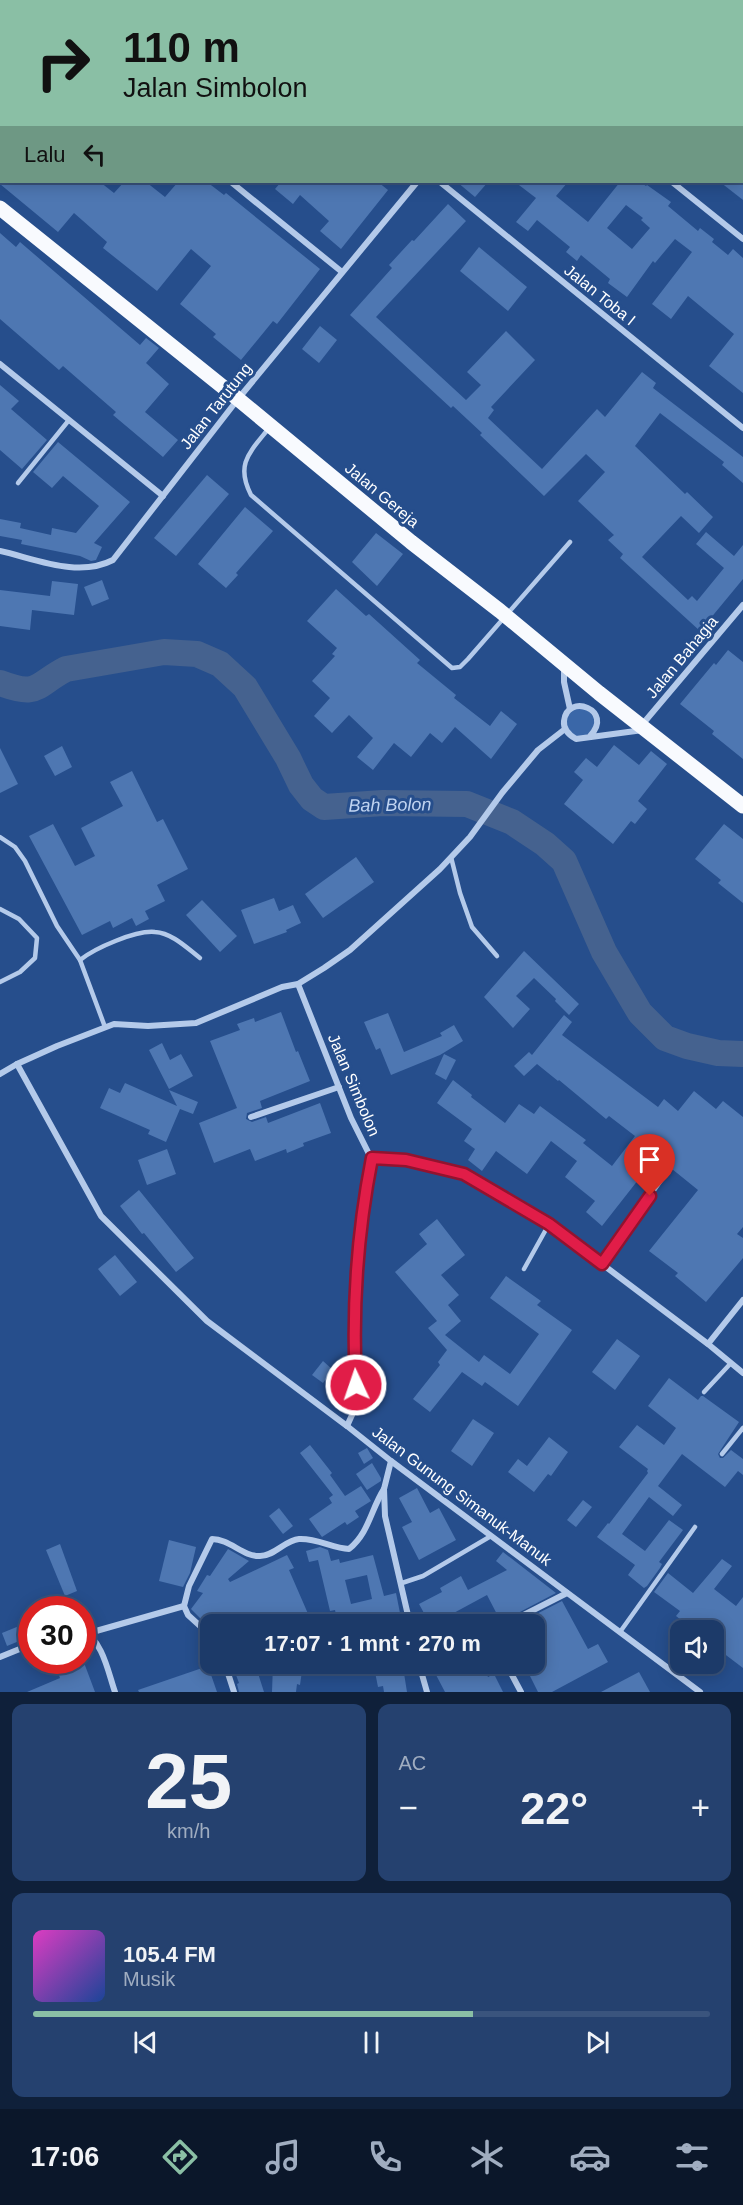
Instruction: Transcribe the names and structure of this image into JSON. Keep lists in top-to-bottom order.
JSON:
{
  "streets": {
    "main road": ["Jalan Gereja"],
    "street": [
      "Jalan Toba I",
      "Jalan Tarutung",
      "Jalan Bahagia",
      "Jalan Simbolon",
      "Jalan Gunung Simanuk-Manuk"
    ]
  },
  "crossings": [
    ["Jalan Tarutung", "Jalan Gereja"],
    ["Jalan Gereja", "Jalan Bahagia"]
  ],
  "water": ["Bah Bolon"],
  "page": {
    "turn": ["110 m", "Jalan Simbolon"],
    "then": "Lalu",
    "limit": "30",
    "trip": "17:07 · 1 mnt · 270 m",
    "tile": [
      ["25", "km/h"],
      "AC"
    ],
    "heat": ["−", "22°", "+"],
    "song": ["105.4 FM", "Musik"],
    "tabs": "17:06"
  }
}
